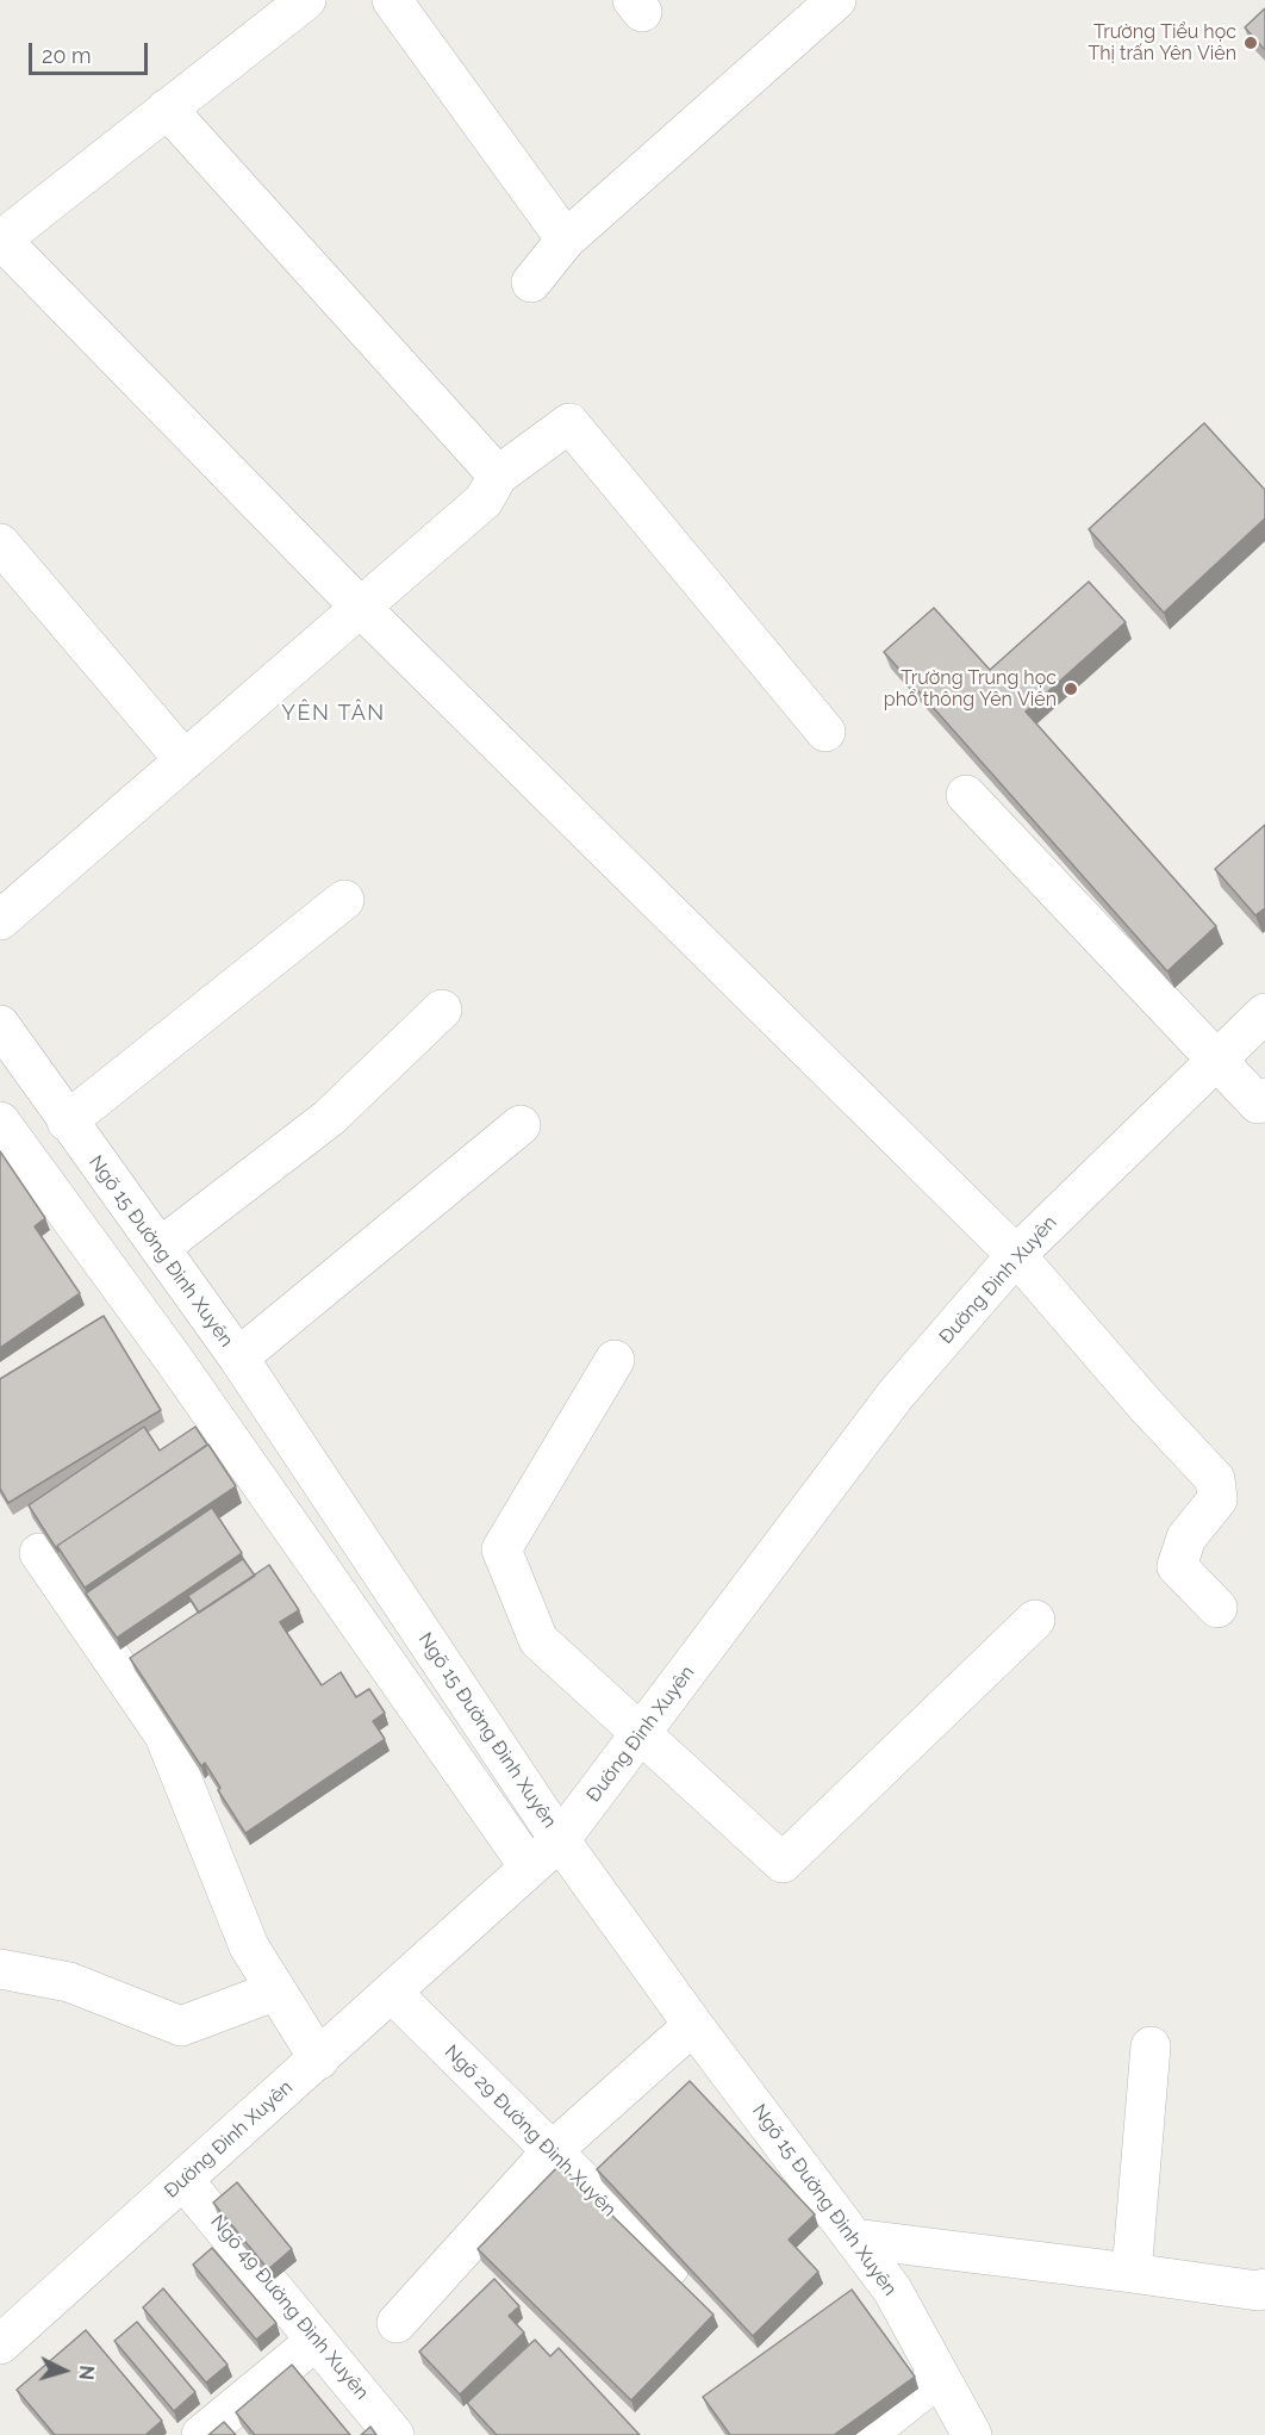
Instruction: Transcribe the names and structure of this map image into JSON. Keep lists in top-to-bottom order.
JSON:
{
  "streets": {
    "street": [
      "Ngõ 15 Đường Đình Xuyên",
      "Đường Đình Xuyên",
      "Ngõ 29 Đường Đình Xuyên",
      "Ngõ 49 Đường Đình Xuyên"
    ]
  },
  "crossings": [
    ["Ngõ 15 Đường Đình Xuyên", "Đường Đình Xuyên"],
    ["Đường Đình Xuyên", "Ngõ 29 Đường Đình Xuyên"],
    ["Đường Đình Xuyên", "Ngõ 49 Đường Đình Xuyên"]
  ],
  "districts": ["YÊN TÂN"],
  "places": ["Trường Tiểu học Thị trấn Yên Viên", "Trường Trung học phổ thông Yên Viên"],
  "scale_bar": "20 m",
  "north": "right"
}
